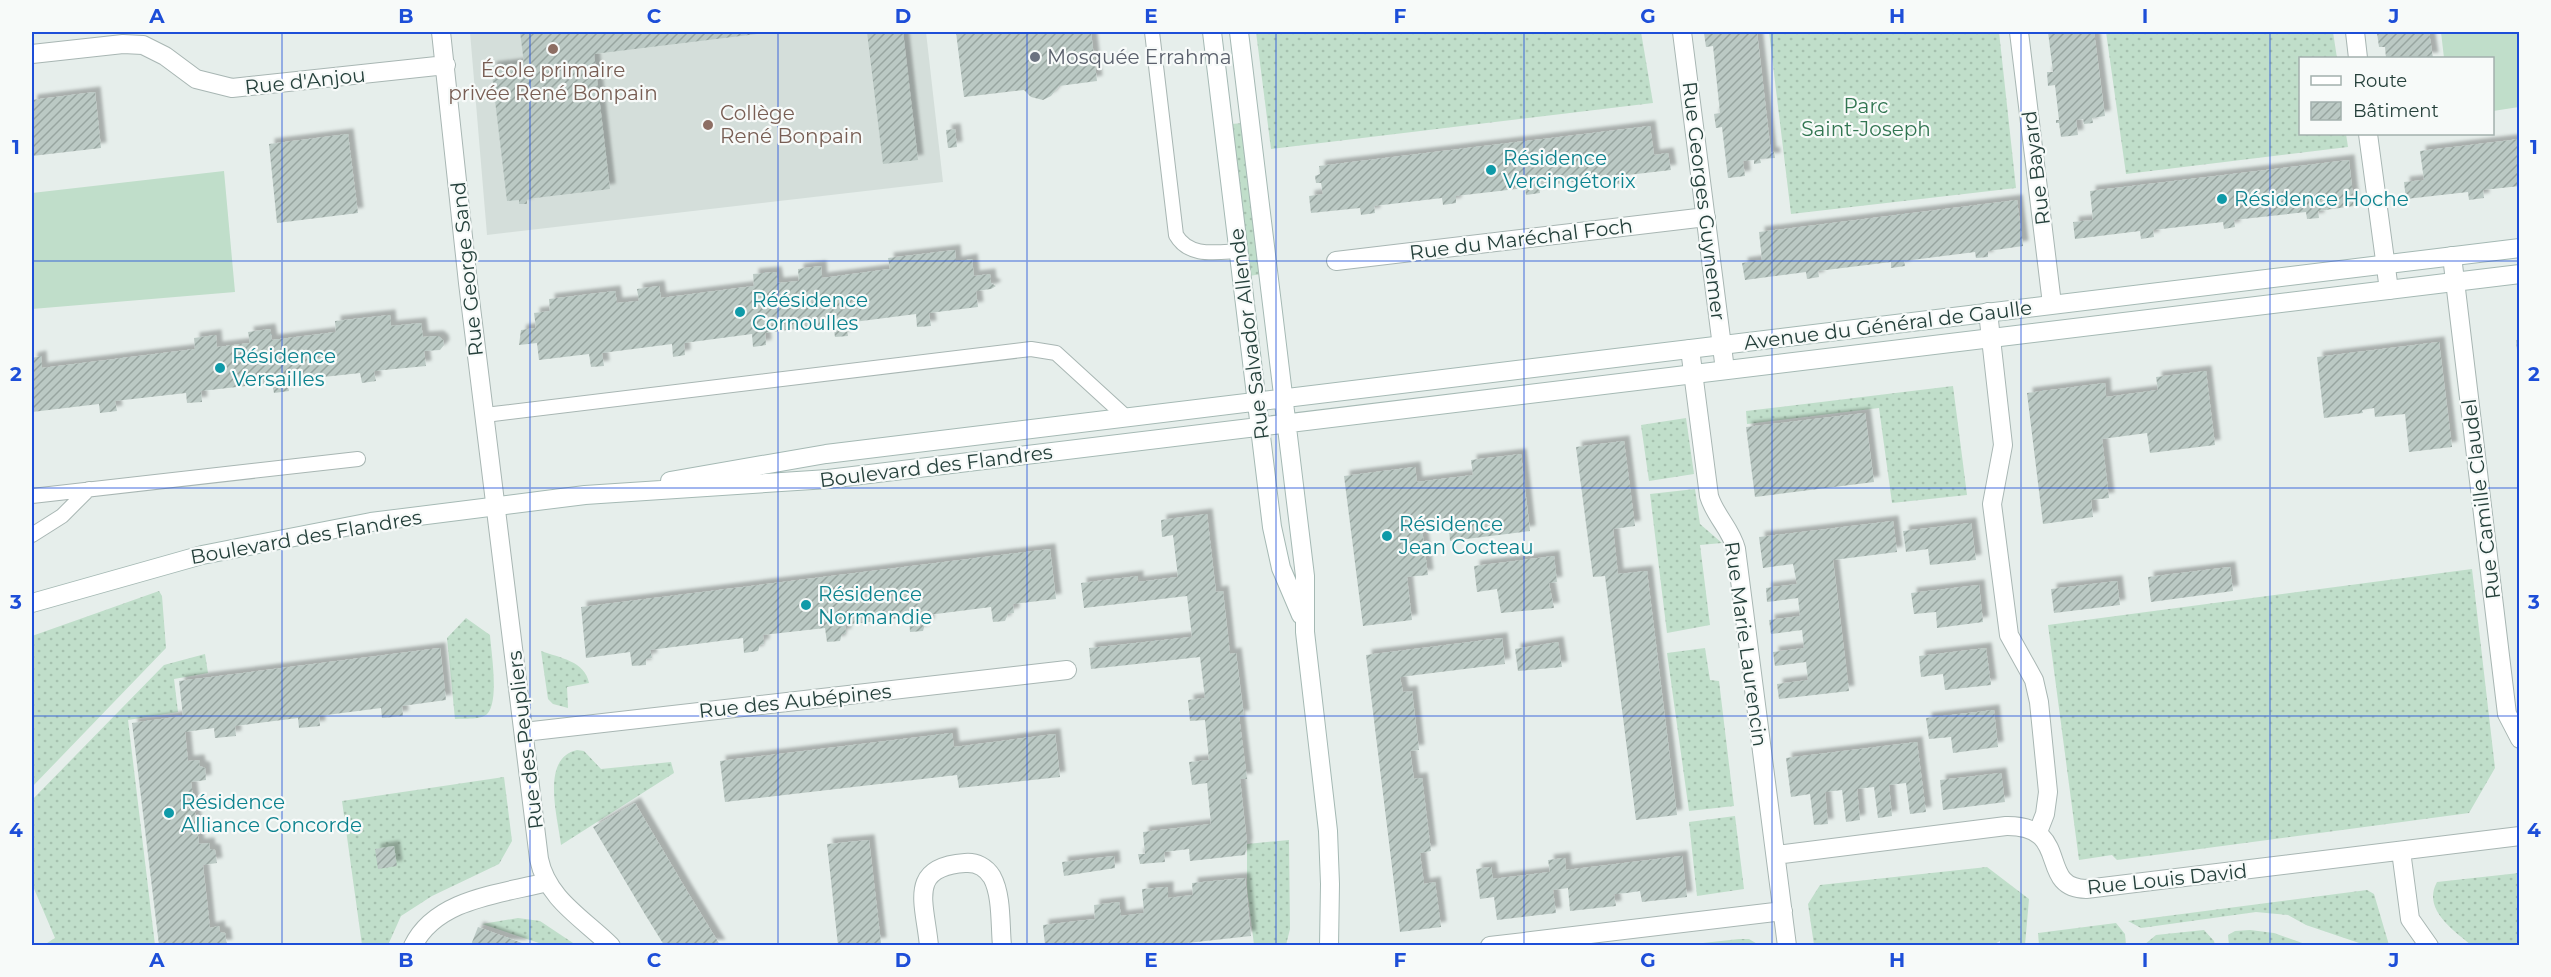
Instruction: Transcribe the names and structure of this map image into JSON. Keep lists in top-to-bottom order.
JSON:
{
  "streets": {
    "street": [
      "Rue d'Anjou",
      "Rue Bayard",
      "Rue Georges Guynemer",
      "Rue du Maréchal Foch",
      "Rue George Sand",
      "Avenue du Général de Gaulle",
      "Rue Salvador Allende",
      "Boulevard des Flandres",
      "Rue Camille Claudel",
      "Rue Marie Laurencin",
      "Rue des Aubépines",
      "Rue des Peupliers",
      "Rue Louis David"
    ]
  },
  "crossings": [
    ["Rue d'Anjou", "Rue George Sand"],
    ["Rue Bayard", "Avenue du Général de Gaulle"],
    ["Rue Georges Guynemer", "Rue du Maréchal Foch"],
    ["Rue Georges Guynemer", "Avenue du Général de Gaulle"],
    ["Rue George Sand", "Boulevard des Flandres"],
    ["Rue George Sand", "Rue des Peupliers"],
    ["Avenue du Général de Gaulle", "Rue Salvador Allende"],
    ["Avenue du Général de Gaulle", "Boulevard des Flandres"],
    ["Avenue du Général de Gaulle", "Rue Camille Claudel"],
    ["Avenue du Général de Gaulle", "Rue Marie Laurencin"],
    ["Rue Salvador Allende", "Boulevard des Flandres"],
    ["Boulevard des Flandres", "Rue des Peupliers"],
    ["Rue des Aubépines", "Rue des Peupliers"]
  ],
  "parks": ["Parc Saint-Joseph"],
  "places": [
    "École primaire privée René Bonpain",
    "Mosquée Errahma",
    "Collège René Bonpain",
    "Résidence Vercingétorix",
    "Résidence Hoche",
    "Réésidence Cornoulles",
    "Résidence Versailles",
    "Résidence Jean Cocteau",
    "Résidence Normandie",
    "Résidence Alliance Concorde"
  ],
  "legend": ["Route", "Bâtiment"],
  "grid": {
    "columns": [
      "A",
      "B",
      "C",
      "D",
      "E",
      "F",
      "G",
      "H",
      "I",
      "J"
    ],
    "rows": [
      "1",
      "2",
      "3",
      "4"
    ]
  }
}
